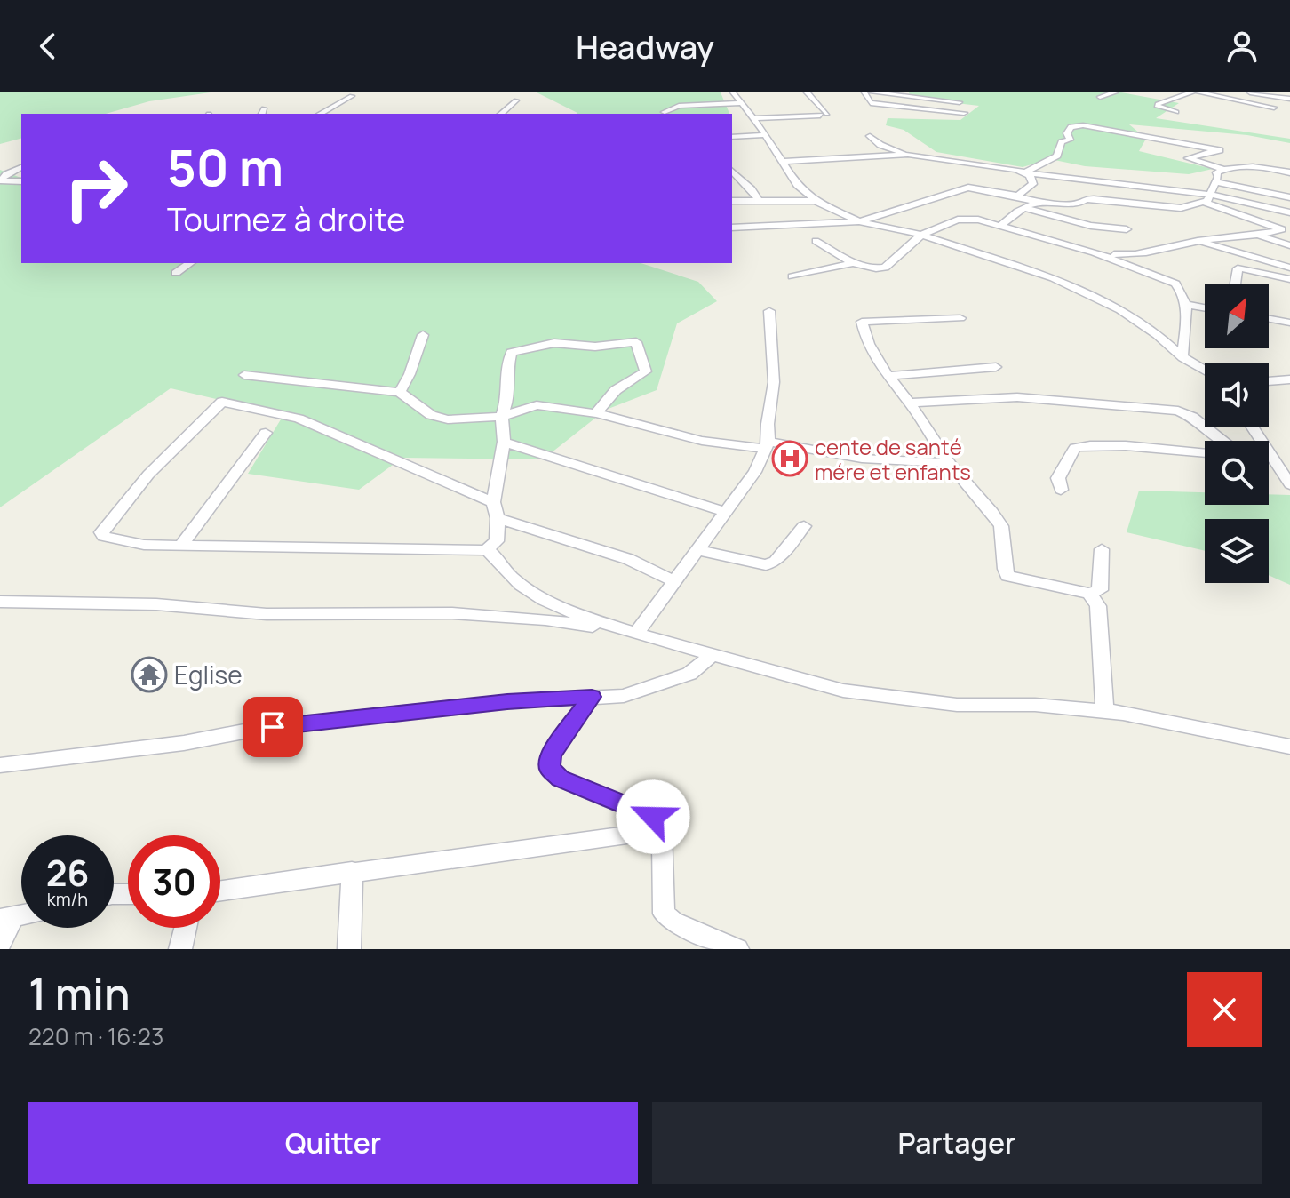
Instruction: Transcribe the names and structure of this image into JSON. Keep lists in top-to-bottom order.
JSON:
{
  "places": {
    "hospital": ["cente de santé mére et enfants"],
    "temple": ["Eglise"]
  },
  "north": "top right",
  "page": {
    "header": "Headway",
    "turn": ["50 m", "Tournez à droite"],
    "speed": "26 km/h",
    "limit": "30",
    "heading": ["1 min", "220 m · 16:23"],
    "buttons": ["Quitter", "Partager"]
  }
}
